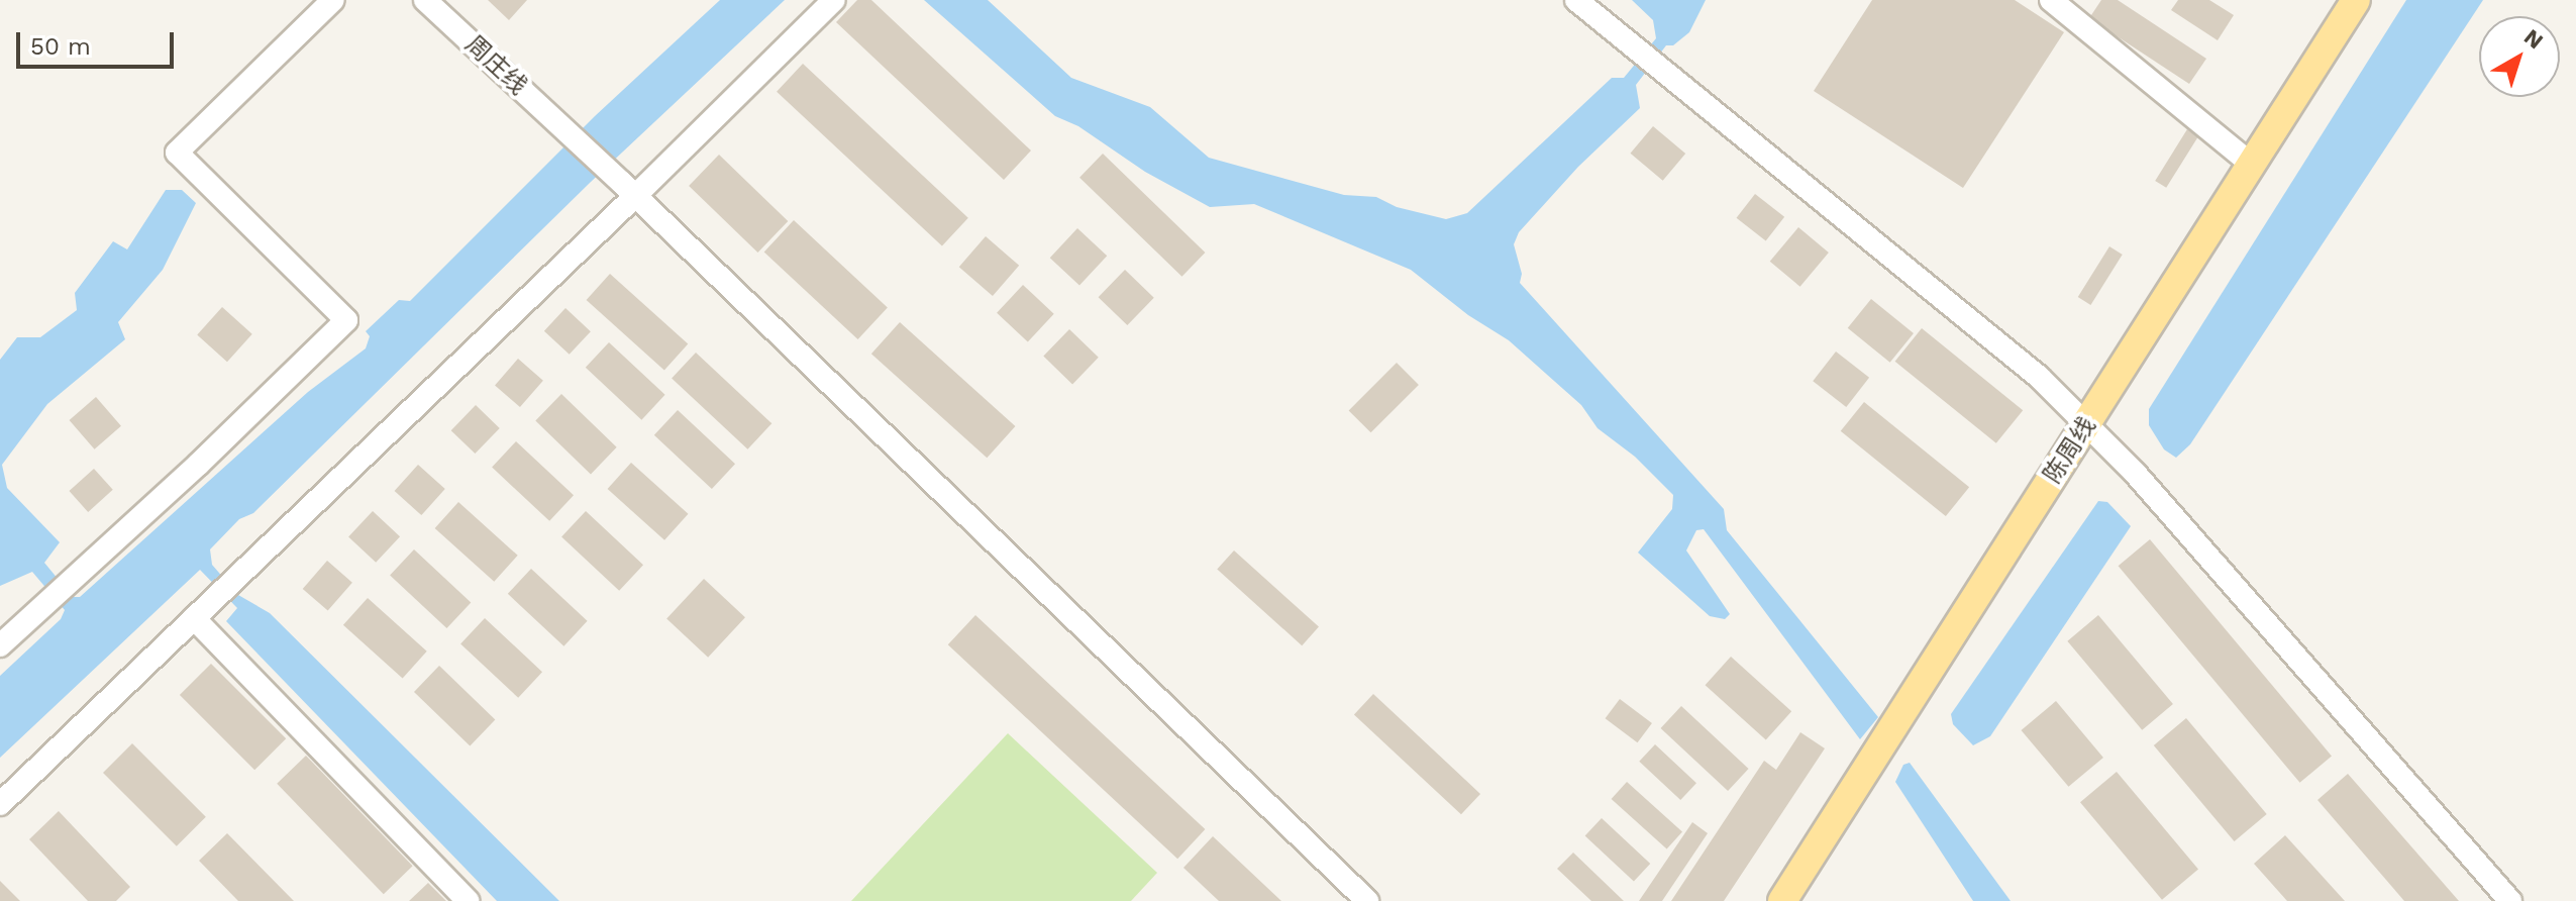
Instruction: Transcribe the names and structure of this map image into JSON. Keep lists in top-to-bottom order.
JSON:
{
  "streets": {
    "main road": ["陈周线"],
    "street": ["周庄线"]
  },
  "scale_bar": "50 m",
  "north": "top right"
}
